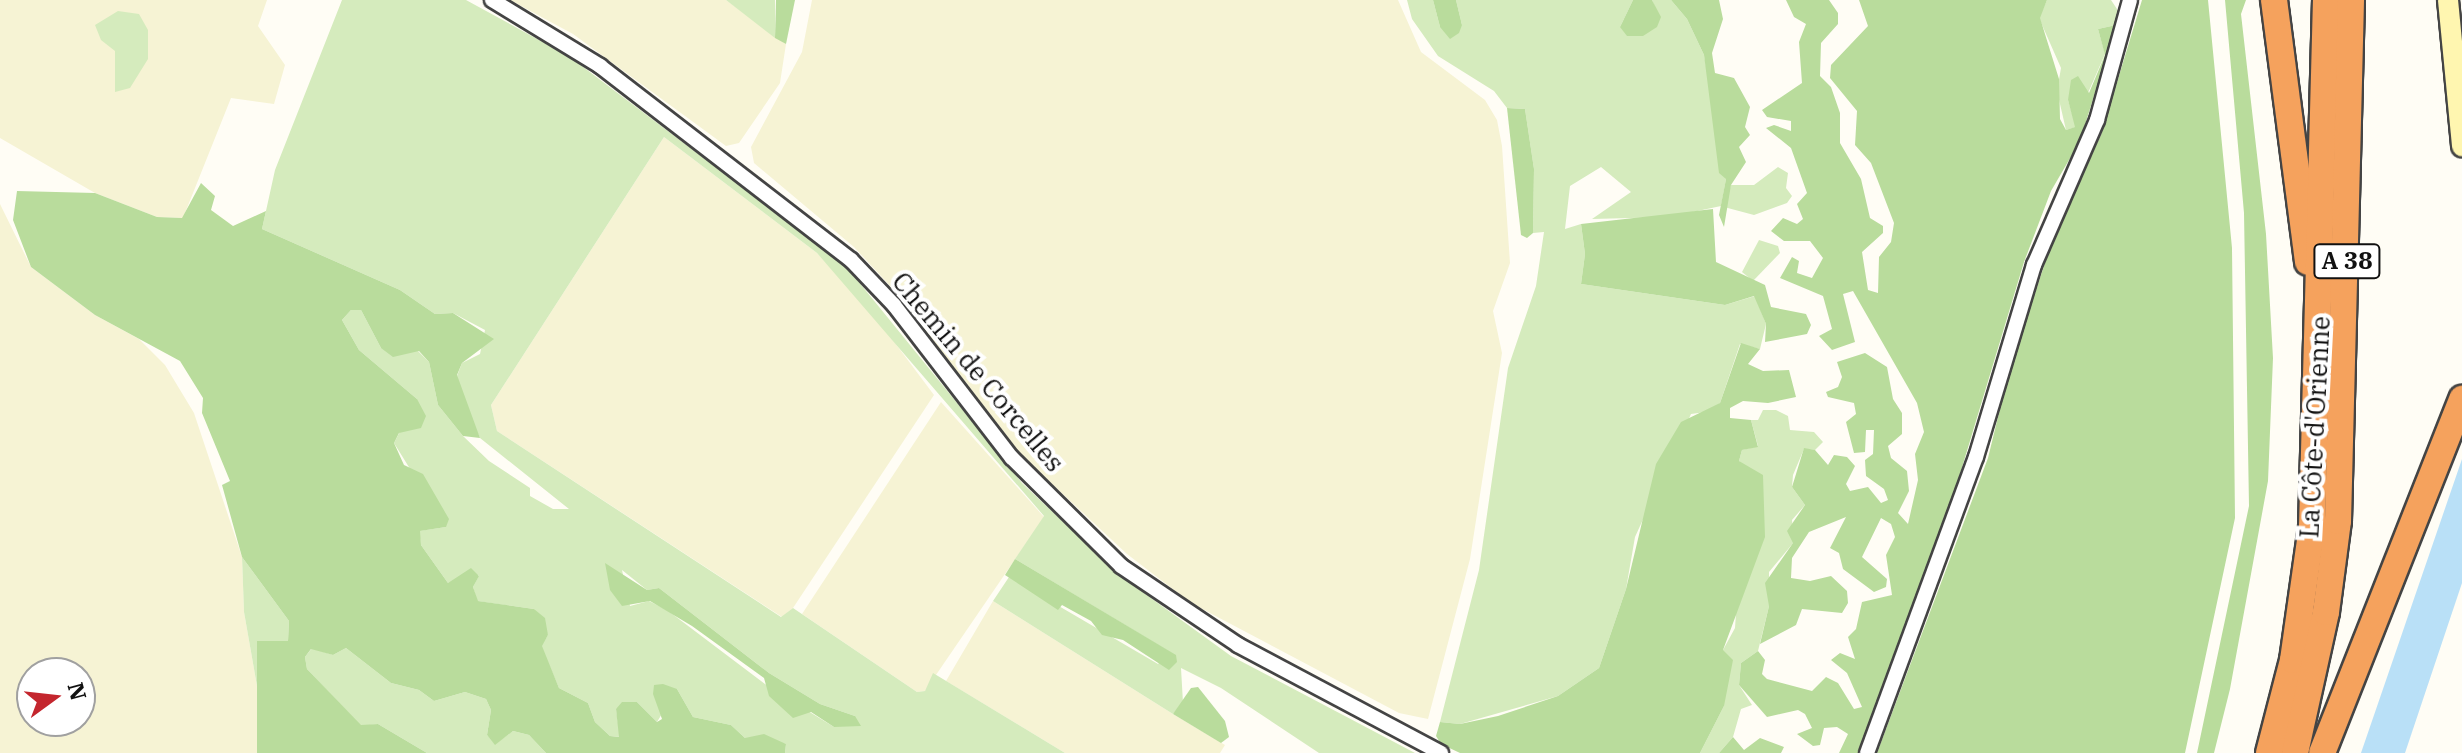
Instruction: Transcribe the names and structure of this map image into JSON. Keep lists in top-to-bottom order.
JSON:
{
  "streets": {
    "highway": ["A 38", "La Côte-d'Orienne"],
    "street": ["Chemin de Corcelles"]
  },
  "north": "right"
}
